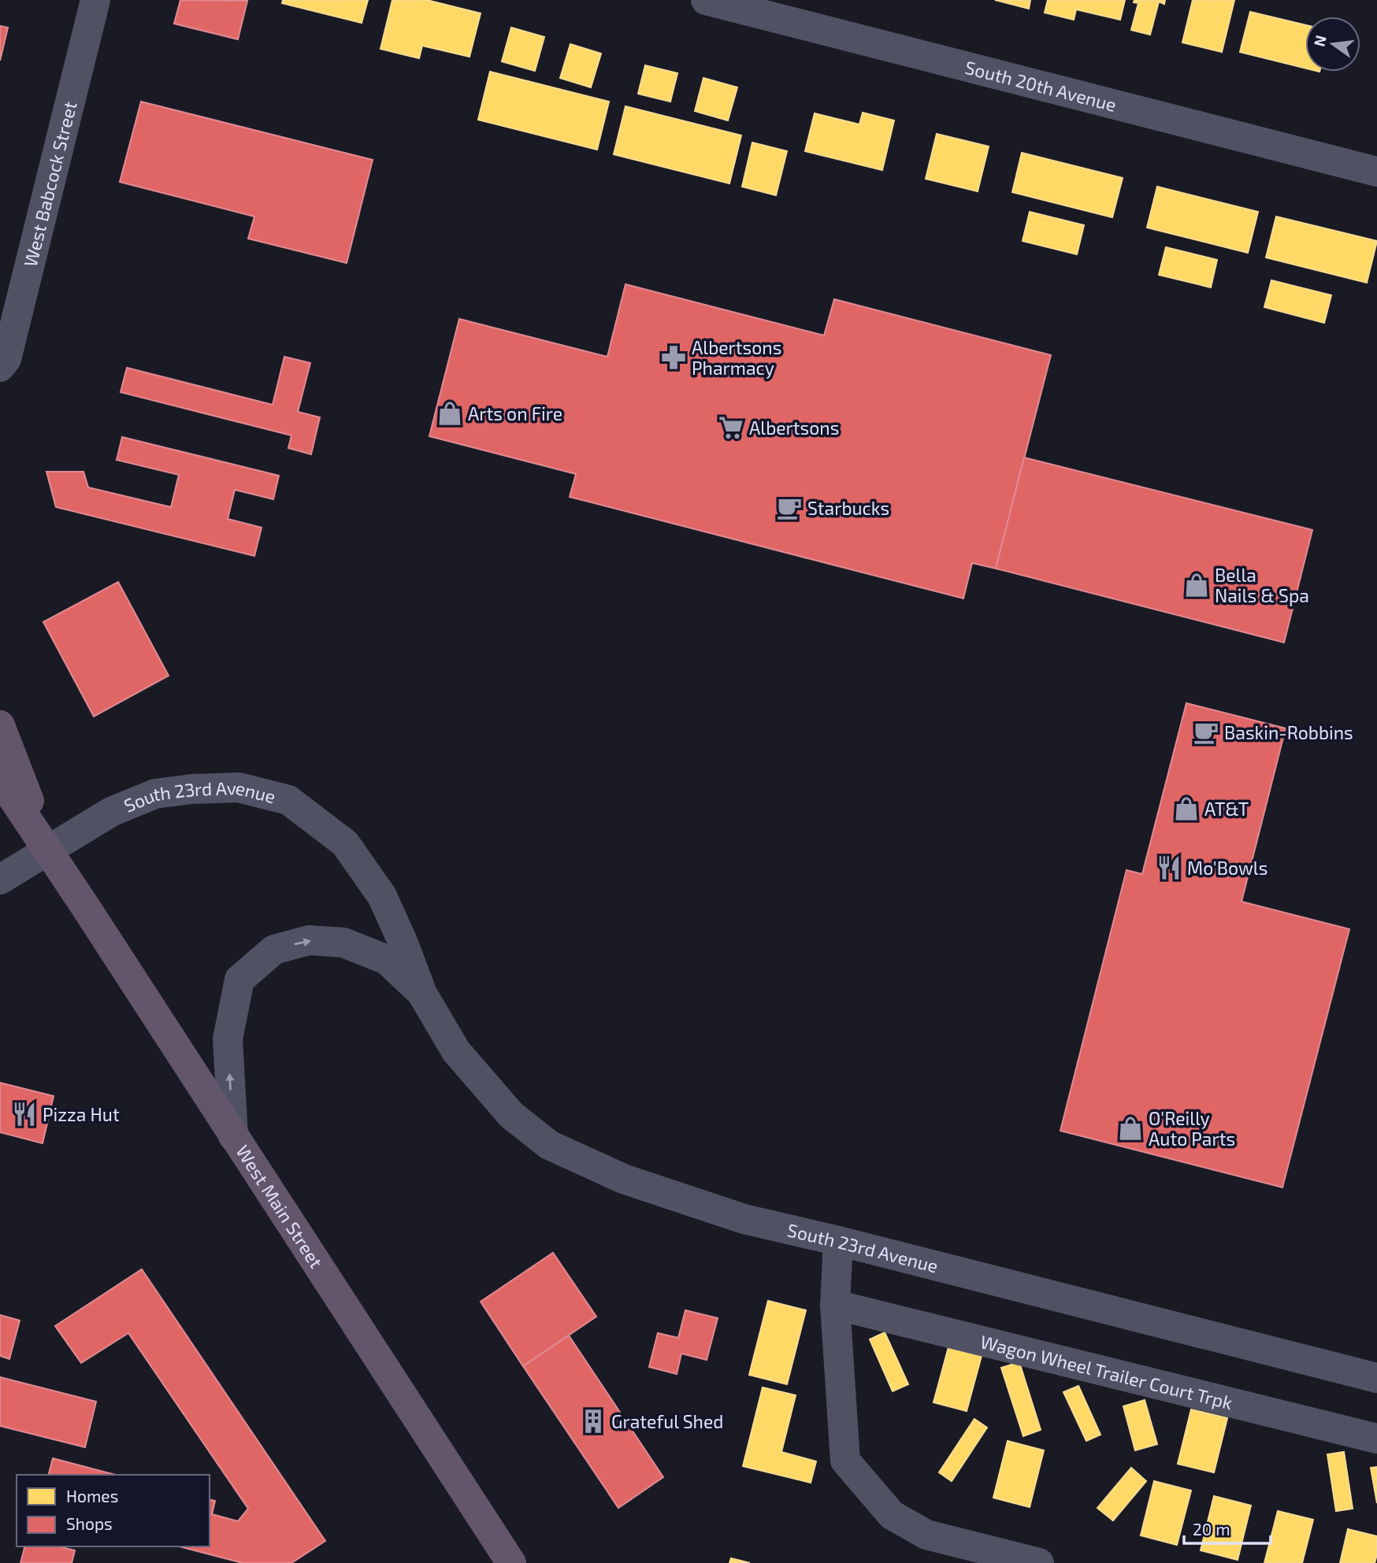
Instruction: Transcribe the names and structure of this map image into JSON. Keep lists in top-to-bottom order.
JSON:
{
  "streets": {
    "highway": ["West Main Street"],
    "street": [
      "South 20th Avenue",
      "West Babcock Street",
      "South 23rd Avenue",
      "Wagon Wheel Trailer Court Trpk"
    ]
  },
  "crossings": [
    ["South 23rd Avenue", "West Main Street"]
  ],
  "places": {
    "pharmacy": ["Albertsons Pharmacy"],
    "shop": [
      "Arts on Fire",
      "Bella Nails & Spa",
      "AT&T",
      "O'Reilly Auto Parts"
    ],
    "supermarket": ["Albertsons"],
    "cafe": ["Starbucks", "Baskin-Robbins"],
    "restaurant": ["Mo'Bowls", "Pizza Hut"],
    "building": ["Grateful Shed"]
  },
  "legend": ["Homes", "Shops"],
  "scale_bar": "20 m",
  "north": "left"
}
